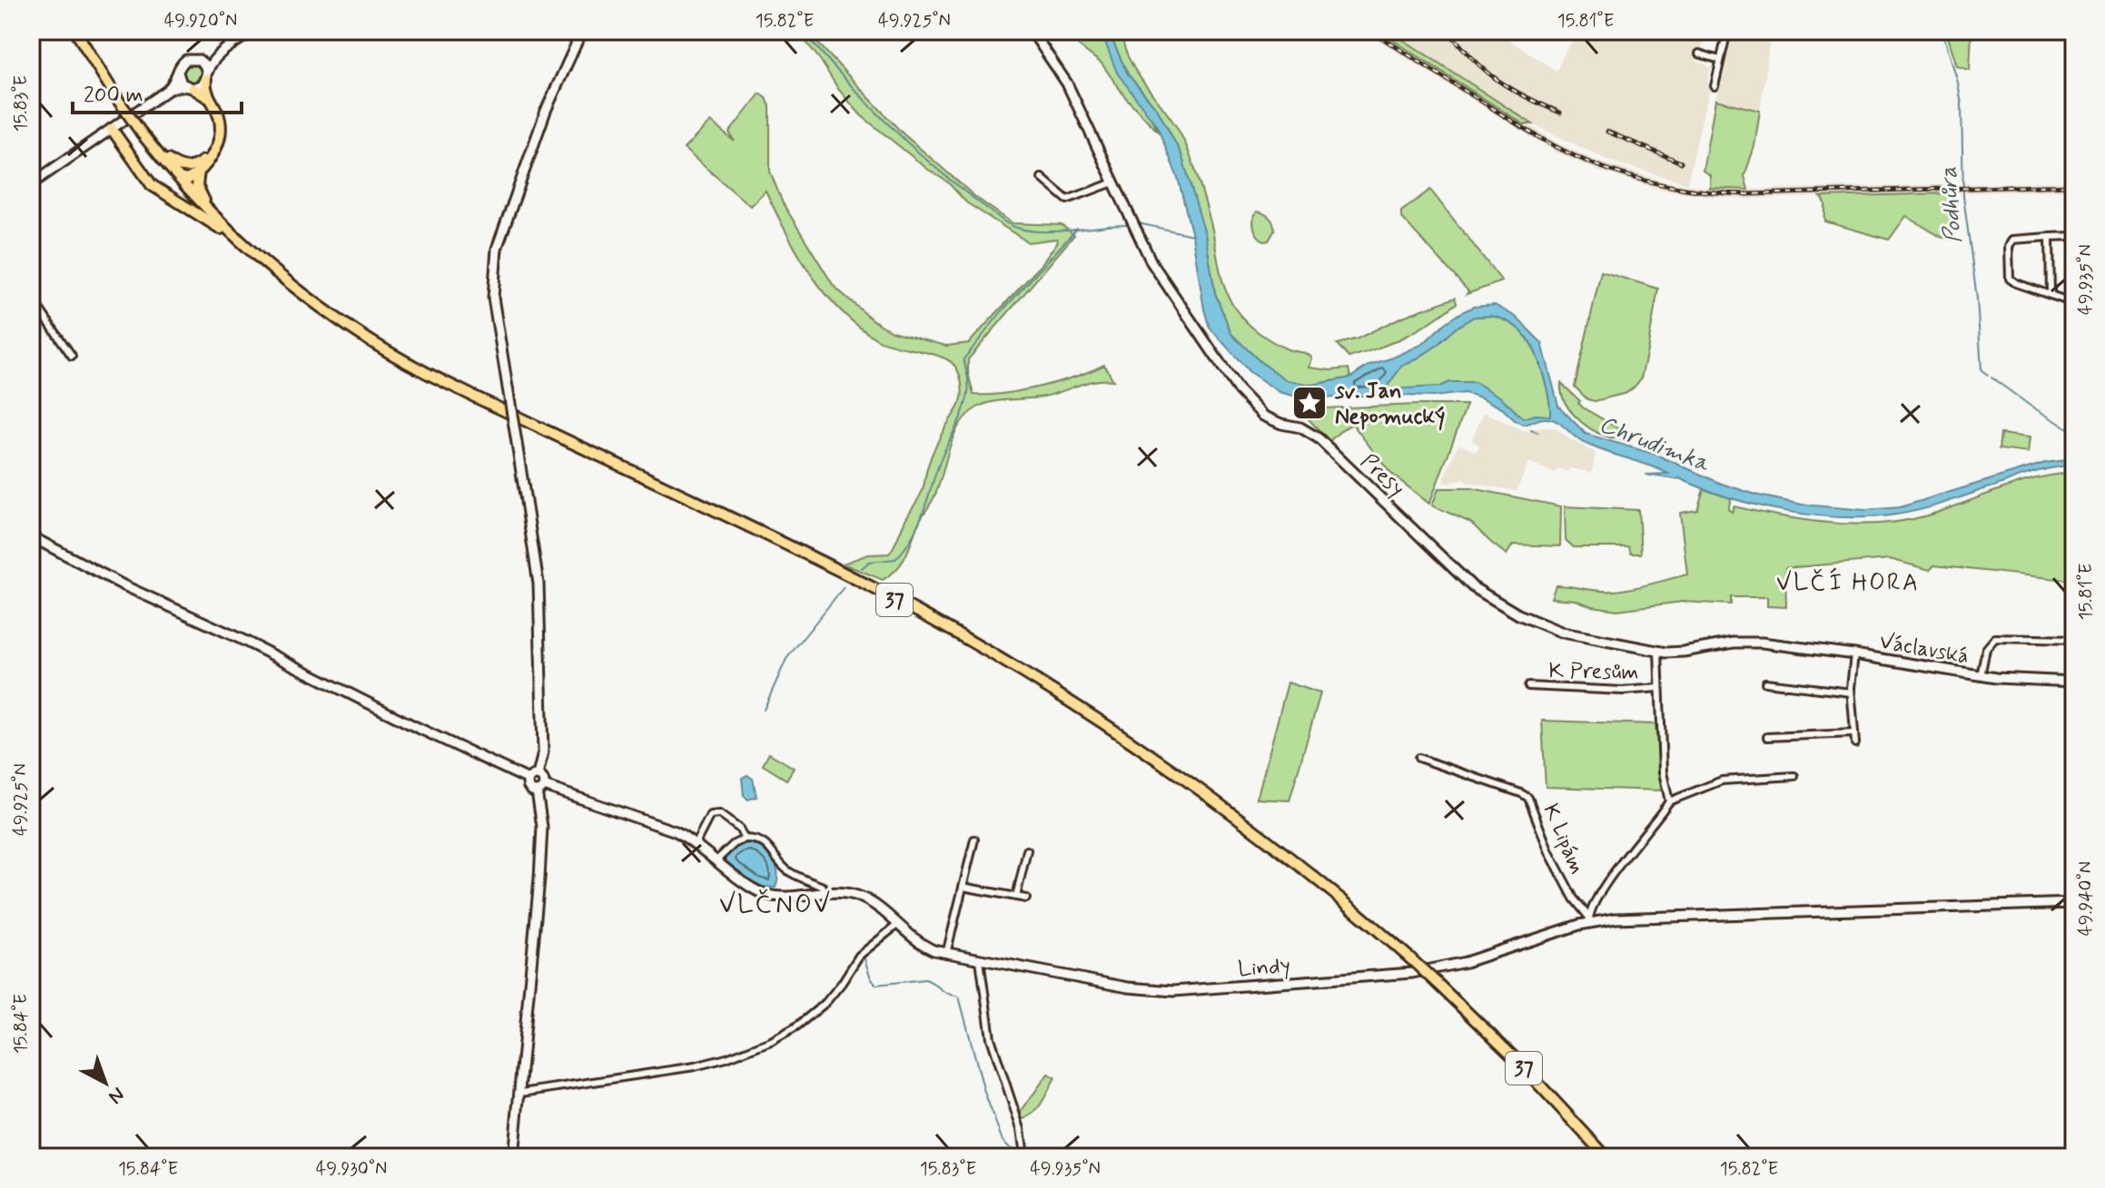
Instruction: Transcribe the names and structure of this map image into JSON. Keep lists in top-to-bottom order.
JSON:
{
  "streets": {
    "main road": ["37"],
    "street": [
      "Presy",
      "Václavská",
      "K Presům",
      "K Lipám",
      "Lindy"
    ]
  },
  "crossings": [
    ["Presy", "Václavská"],
    ["Presy", "K Presům"],
    ["K Lipám", "Lindy"]
  ],
  "districts": ["VLČÍ HORA", "VLČNOV"],
  "water": ["Podhůra", "Chrudimka"],
  "places": {
    "place": ["sv. Jan Nepomucký"]
  },
  "scale_bar": "200 m",
  "north": "bottom right",
  "coordinates": [
    "49.920°N",
    "15.82°E",
    "49.925°N",
    "15.81°E",
    "15.83°E",
    "49.935°N",
    "49.940°N",
    "15.84°E",
    "49.930°N"
  ]
}
